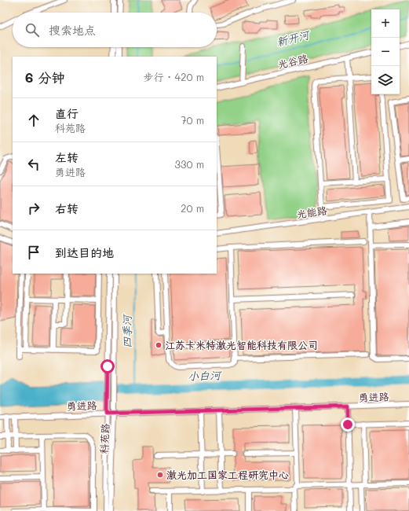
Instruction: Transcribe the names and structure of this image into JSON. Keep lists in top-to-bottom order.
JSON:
{
  "streets": {
    "street": [
      "光谷路",
      "光能路",
      "勇进路",
      "科苑路"
    ]
  },
  "crossings": [
    ["勇进路", "科苑路"]
  ],
  "water": ["新开河", "四季河", "小白河"],
  "places": ["江苏卡米特激光智能科技有限公司", "激光加工国家工程研究中心"],
  "page": {
    "map_buttons": ["+", "−"],
    "search": "搜索地点",
    "heading": ["6 分钟", "步行 · 420 m"],
    "list": [
      ["直行", "科苑路", "70 m"],
      ["左转", "勇进路", "330 m"],
      ["右转", "20 m"],
      "到达目的地"
    ]
  }
}
